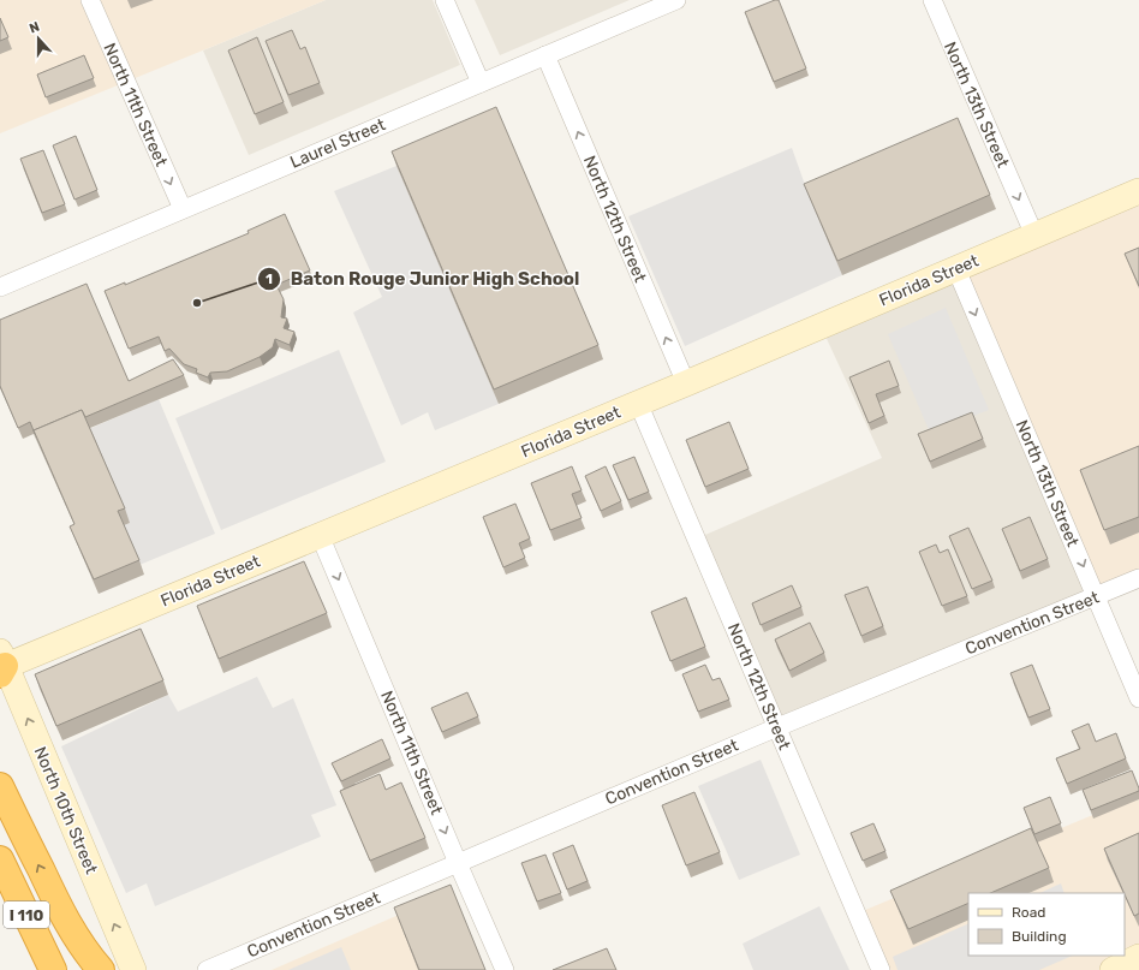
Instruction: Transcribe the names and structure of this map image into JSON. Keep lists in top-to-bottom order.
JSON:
{
  "streets": {
    "highway": ["I 110"],
    "main road": ["Florida Street", "North 10th Street"],
    "street": [
      "North 11th Street",
      "North 13th Street",
      "Laurel Street",
      "North 12th Street",
      "Convention Street"
    ]
  },
  "crossings": [
    ["North 11th Street", "Laurel Street"],
    ["North 11th Street", "Florida Street"],
    ["North 11th Street", "Convention Street"],
    ["North 13th Street", "Florida Street"],
    ["North 13th Street", "Convention Street"],
    ["Laurel Street", "North 12th Street"],
    ["North 12th Street", "Florida Street"],
    ["North 12th Street", "Convention Street"],
    ["Florida Street", "North 10th Street"]
  ],
  "one_way": [
    "North 11th Street",
    "North 13th Street",
    "North 12th Street",
    "North 10th Street"
  ],
  "places": ["Baton Rouge Junior High School"],
  "legend": ["Road", "Building"],
  "north": "top"
}
